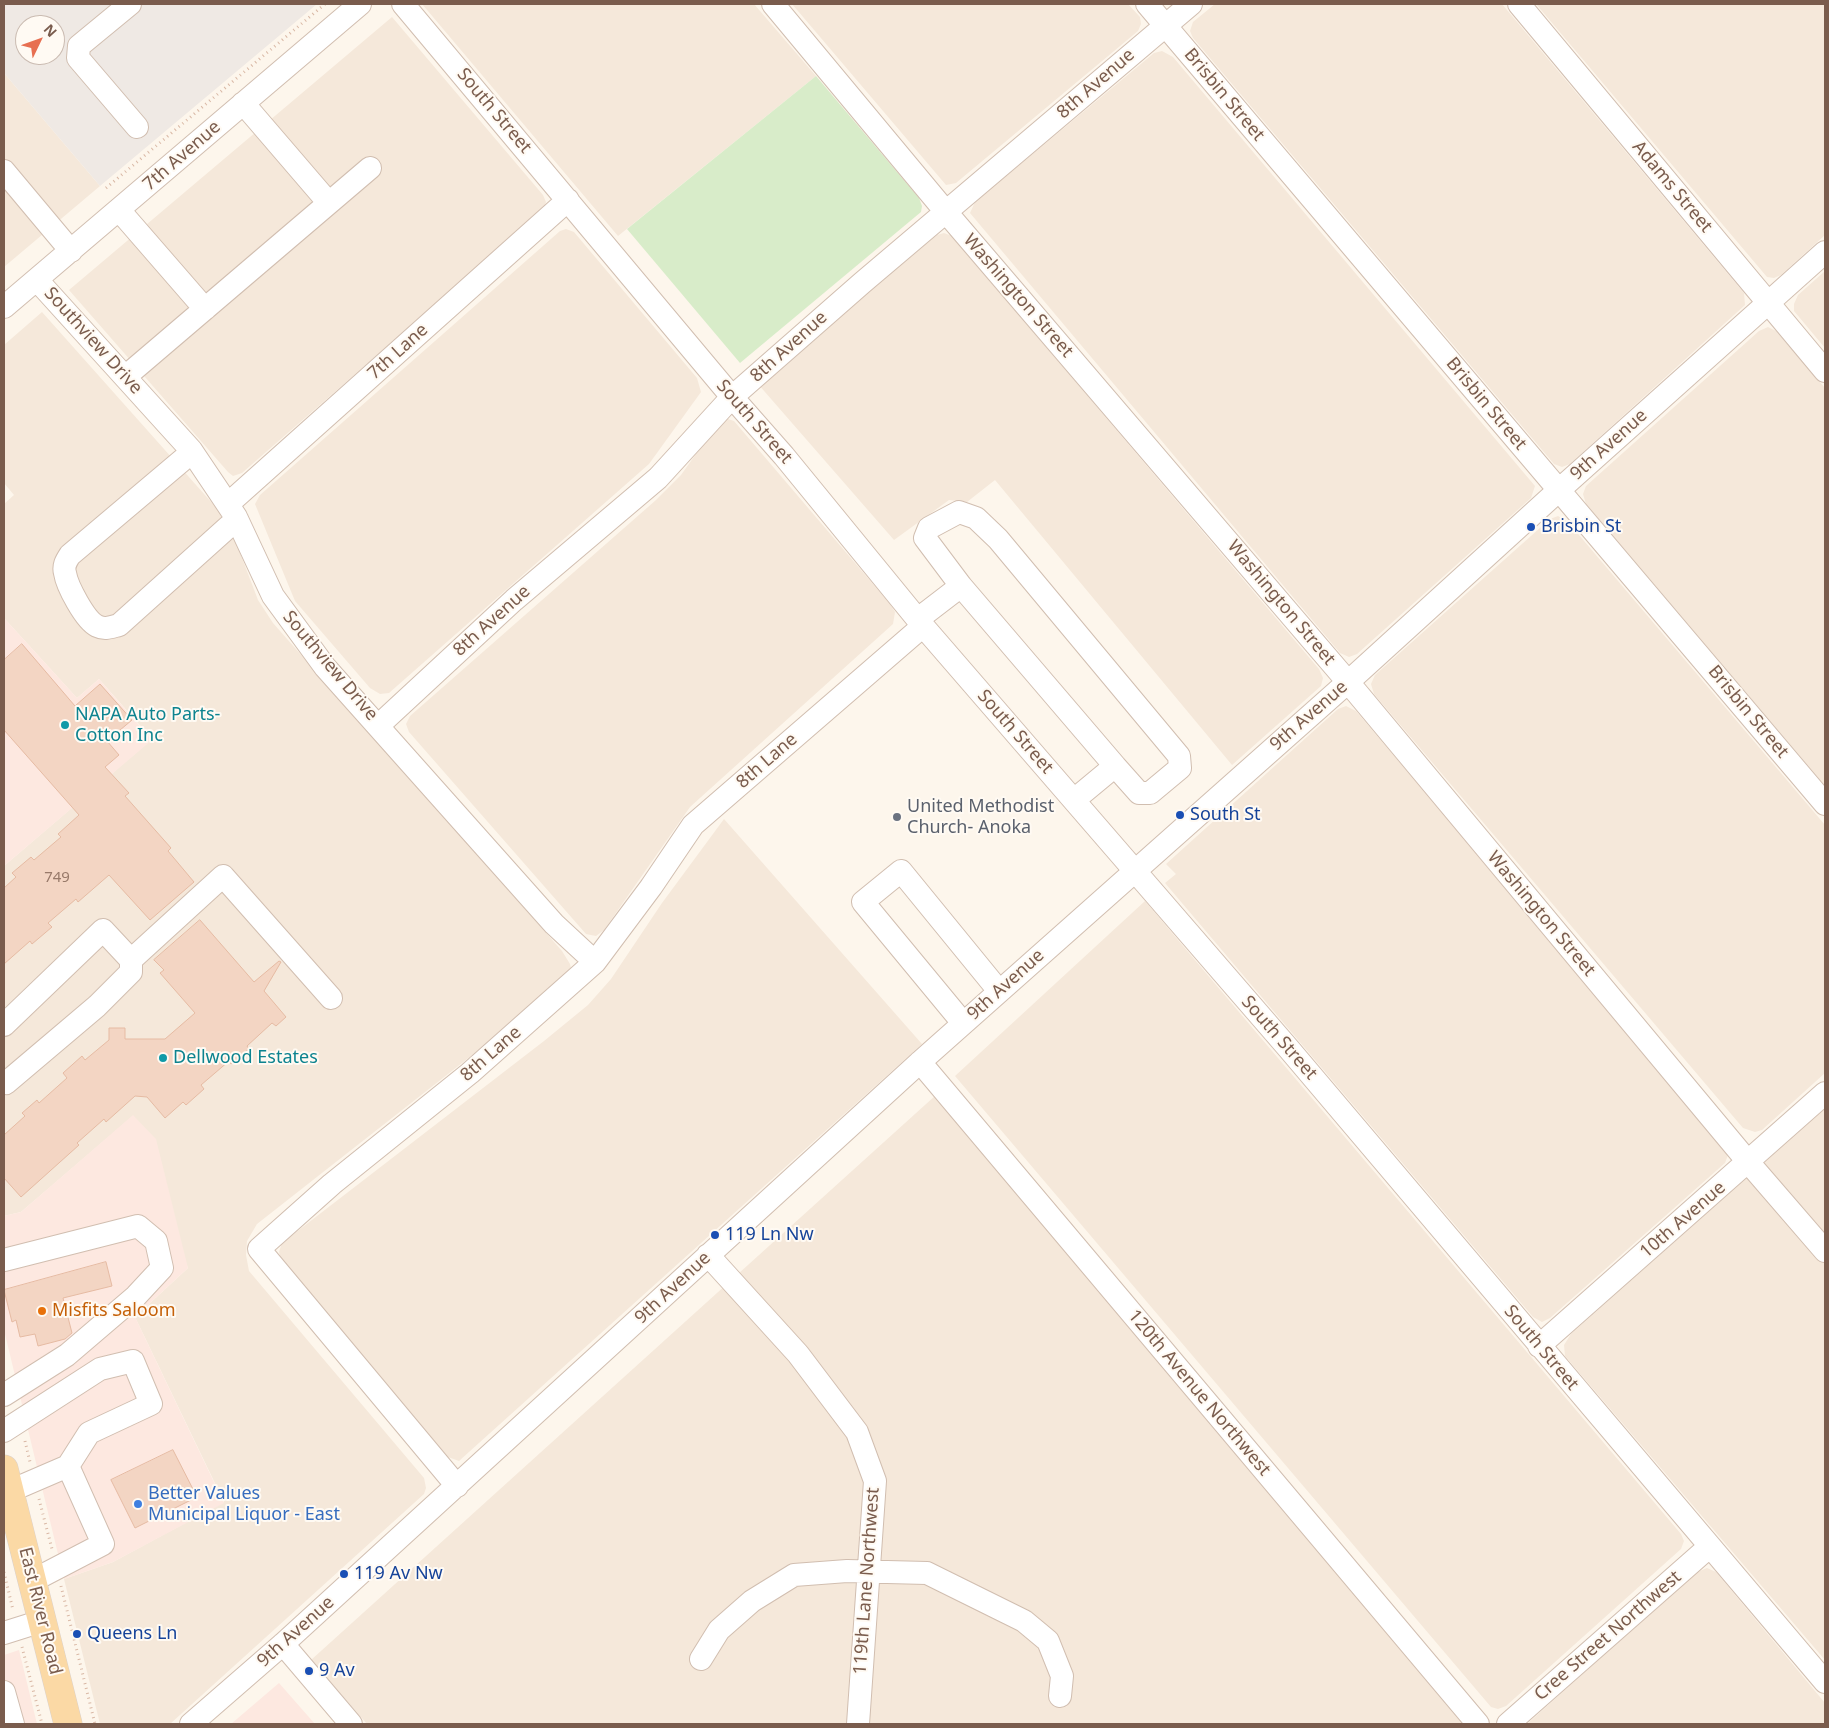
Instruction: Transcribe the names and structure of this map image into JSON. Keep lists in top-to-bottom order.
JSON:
{
  "streets": {
    "main road": ["East River Road"],
    "street": [
      "8th Avenue",
      "Brisbin Street",
      "South Street",
      "7th Avenue",
      "Adams Street",
      "Washington Street",
      "Southview Drive",
      "7th Lane",
      "9th Avenue",
      "8th Lane",
      "10th Avenue",
      "120th Avenue Northwest",
      "119th Lane Northwest",
      "Cree Street Northwest"
    ]
  },
  "crossings": [
    ["8th Avenue", "Brisbin Street"],
    ["8th Avenue", "South Street"],
    ["8th Avenue", "Washington Street"],
    ["8th Avenue", "Southview Drive"],
    ["Brisbin Street", "9th Avenue"],
    ["South Street", "7th Lane"],
    ["South Street", "9th Avenue"],
    ["South Street", "8th Lane"],
    ["South Street", "10th Avenue"],
    ["South Street", "Cree Street Northwest"],
    ["7th Avenue", "Southview Drive"],
    ["Adams Street", "9th Avenue"],
    ["Washington Street", "9th Avenue"],
    ["Washington Street", "10th Avenue"],
    ["Southview Drive", "7th Lane"],
    ["Southview Drive", "8th Lane"],
    ["9th Avenue", "8th Lane"],
    ["9th Avenue", "120th Avenue Northwest"],
    ["9th Avenue", "119th Lane Northwest"]
  ],
  "places": [
    "Brisbin St",
    "NAPA Auto Parts- Cotton Inc",
    "South St",
    "United Methodist Church- Anoka",
    "Dellwood Estates",
    "119 Ln Nw",
    "Misfits Saloom",
    "Better Values Municipal Liquor - East",
    "119 Av Nw",
    "Queens Ln",
    "9 Av"
  ],
  "house_numbers": ["749"],
  "north": "top right"
}
